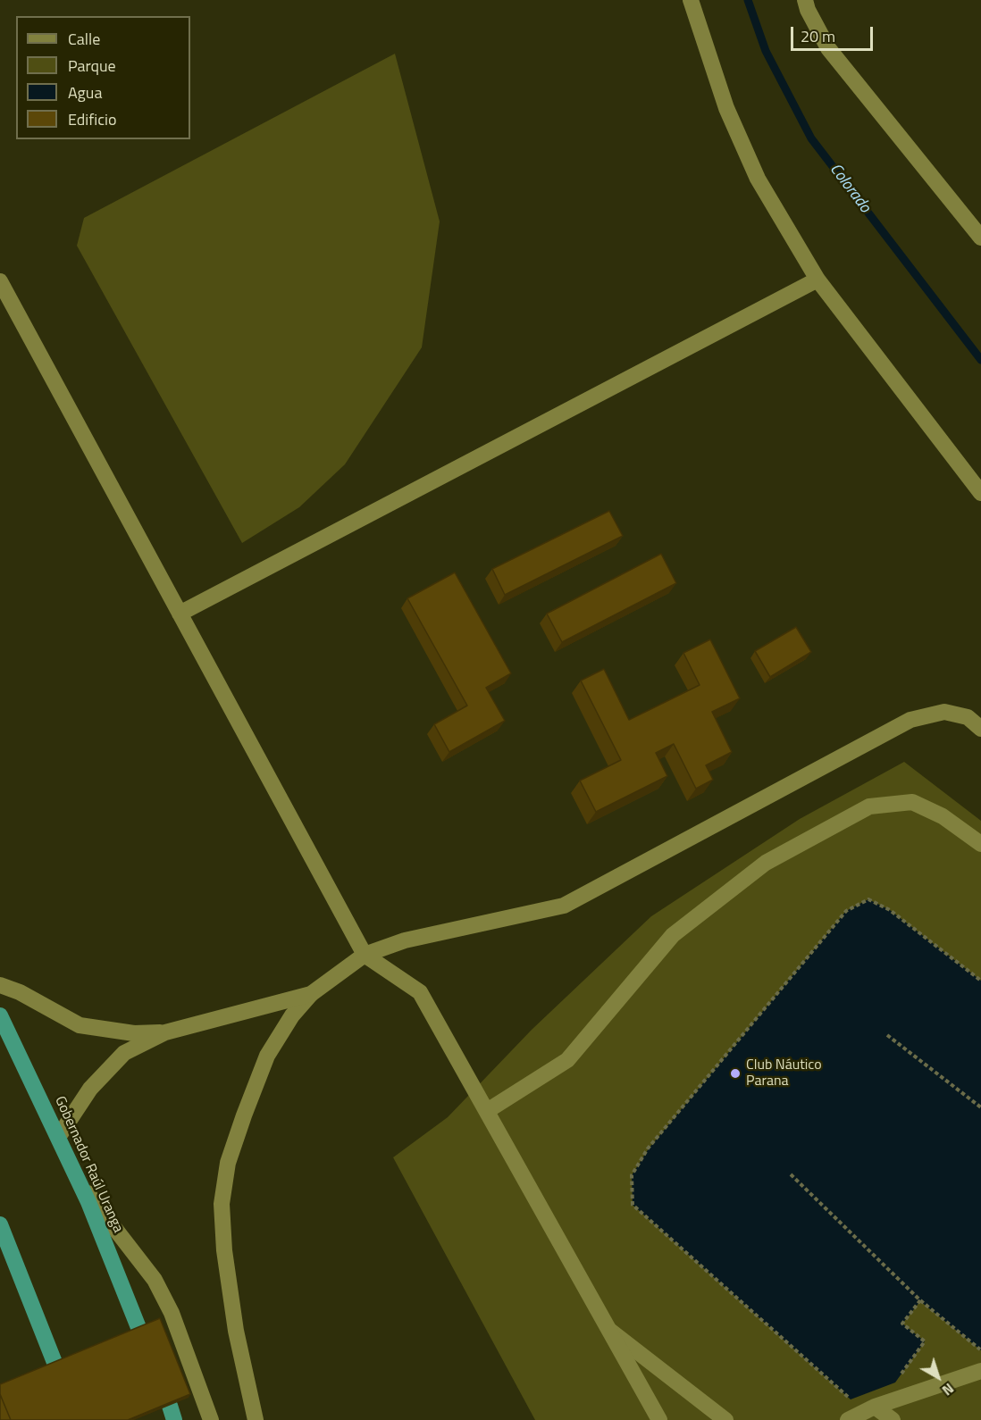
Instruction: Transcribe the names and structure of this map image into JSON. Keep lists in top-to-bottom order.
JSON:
{
  "streets": {
    "highway": ["Gobernador Raúl Uranga"]
  },
  "water": ["Colorado"],
  "places": ["Club Náutico Parana"],
  "legend": [
    "Calle",
    "Parque",
    "Agua",
    "Edificio"
  ],
  "scale_bar": "20 m",
  "north": "bottom right"
}
